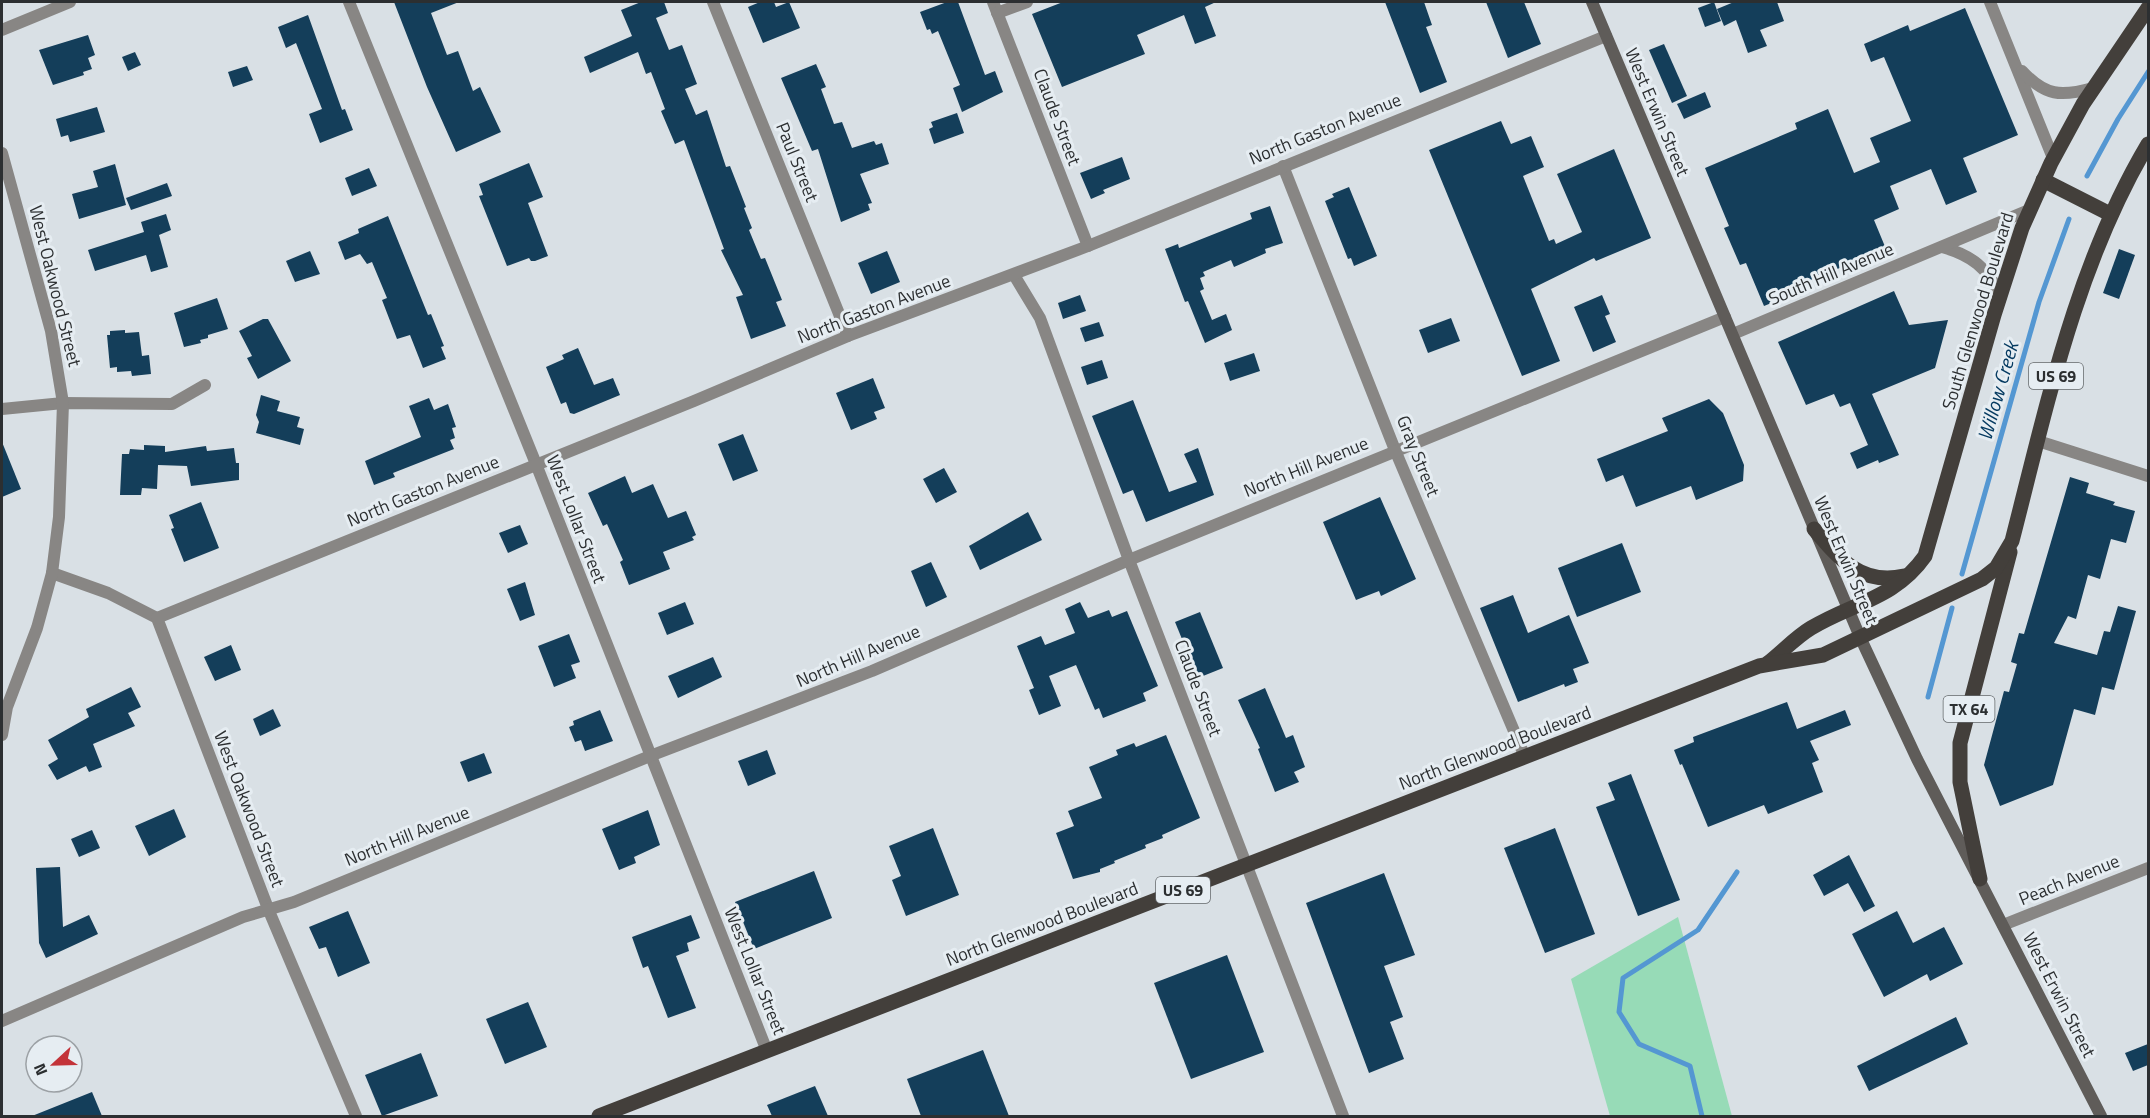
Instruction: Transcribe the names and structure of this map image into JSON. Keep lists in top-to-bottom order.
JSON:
{
  "streets": {
    "main road": [
      "West Erwin Street",
      "South Glenwood Boulevard",
      "US 69",
      "TX 64",
      "North Glenwood Boulevard"
    ],
    "street": [
      "Claude Street",
      "North Gaston Avenue",
      "Paul Street",
      "South Hill Avenue",
      "West Oakwood Street",
      "Gray Street",
      "North Hill Avenue",
      "West Lollar Street",
      "Peach Avenue"
    ]
  },
  "crossings": [
    ["West Erwin Street", "North Gaston Avenue"],
    ["West Erwin Street", "South Hill Avenue"],
    ["West Erwin Street", "South Glenwood Boulevard"],
    ["West Erwin Street", "US 69"],
    ["West Erwin Street", "North Hill Avenue"],
    ["West Erwin Street", "TX 64"],
    ["West Erwin Street", "North Glenwood Boulevard"],
    ["West Erwin Street", "Peach Avenue"],
    ["Claude Street", "North Gaston Avenue"],
    ["Claude Street", "North Hill Avenue"],
    ["Claude Street", "North Glenwood Boulevard"],
    ["North Gaston Avenue", "Paul Street"],
    ["North Gaston Avenue", "West Oakwood Street"],
    ["North Gaston Avenue", "Gray Street"],
    ["North Gaston Avenue", "West Lollar Street"],
    ["South Hill Avenue", "South Glenwood Boulevard"],
    ["West Oakwood Street", "North Hill Avenue"],
    ["South Glenwood Boulevard", "North Glenwood Boulevard"],
    ["US 69", "TX 64"],
    ["US 69", "North Glenwood Boulevard"],
    ["Gray Street", "North Hill Avenue"],
    ["Gray Street", "North Glenwood Boulevard"],
    ["North Hill Avenue", "West Lollar Street"],
    ["West Lollar Street", "North Glenwood Boulevard"]
  ],
  "water": ["Willow Creek"],
  "north": "left"
}
